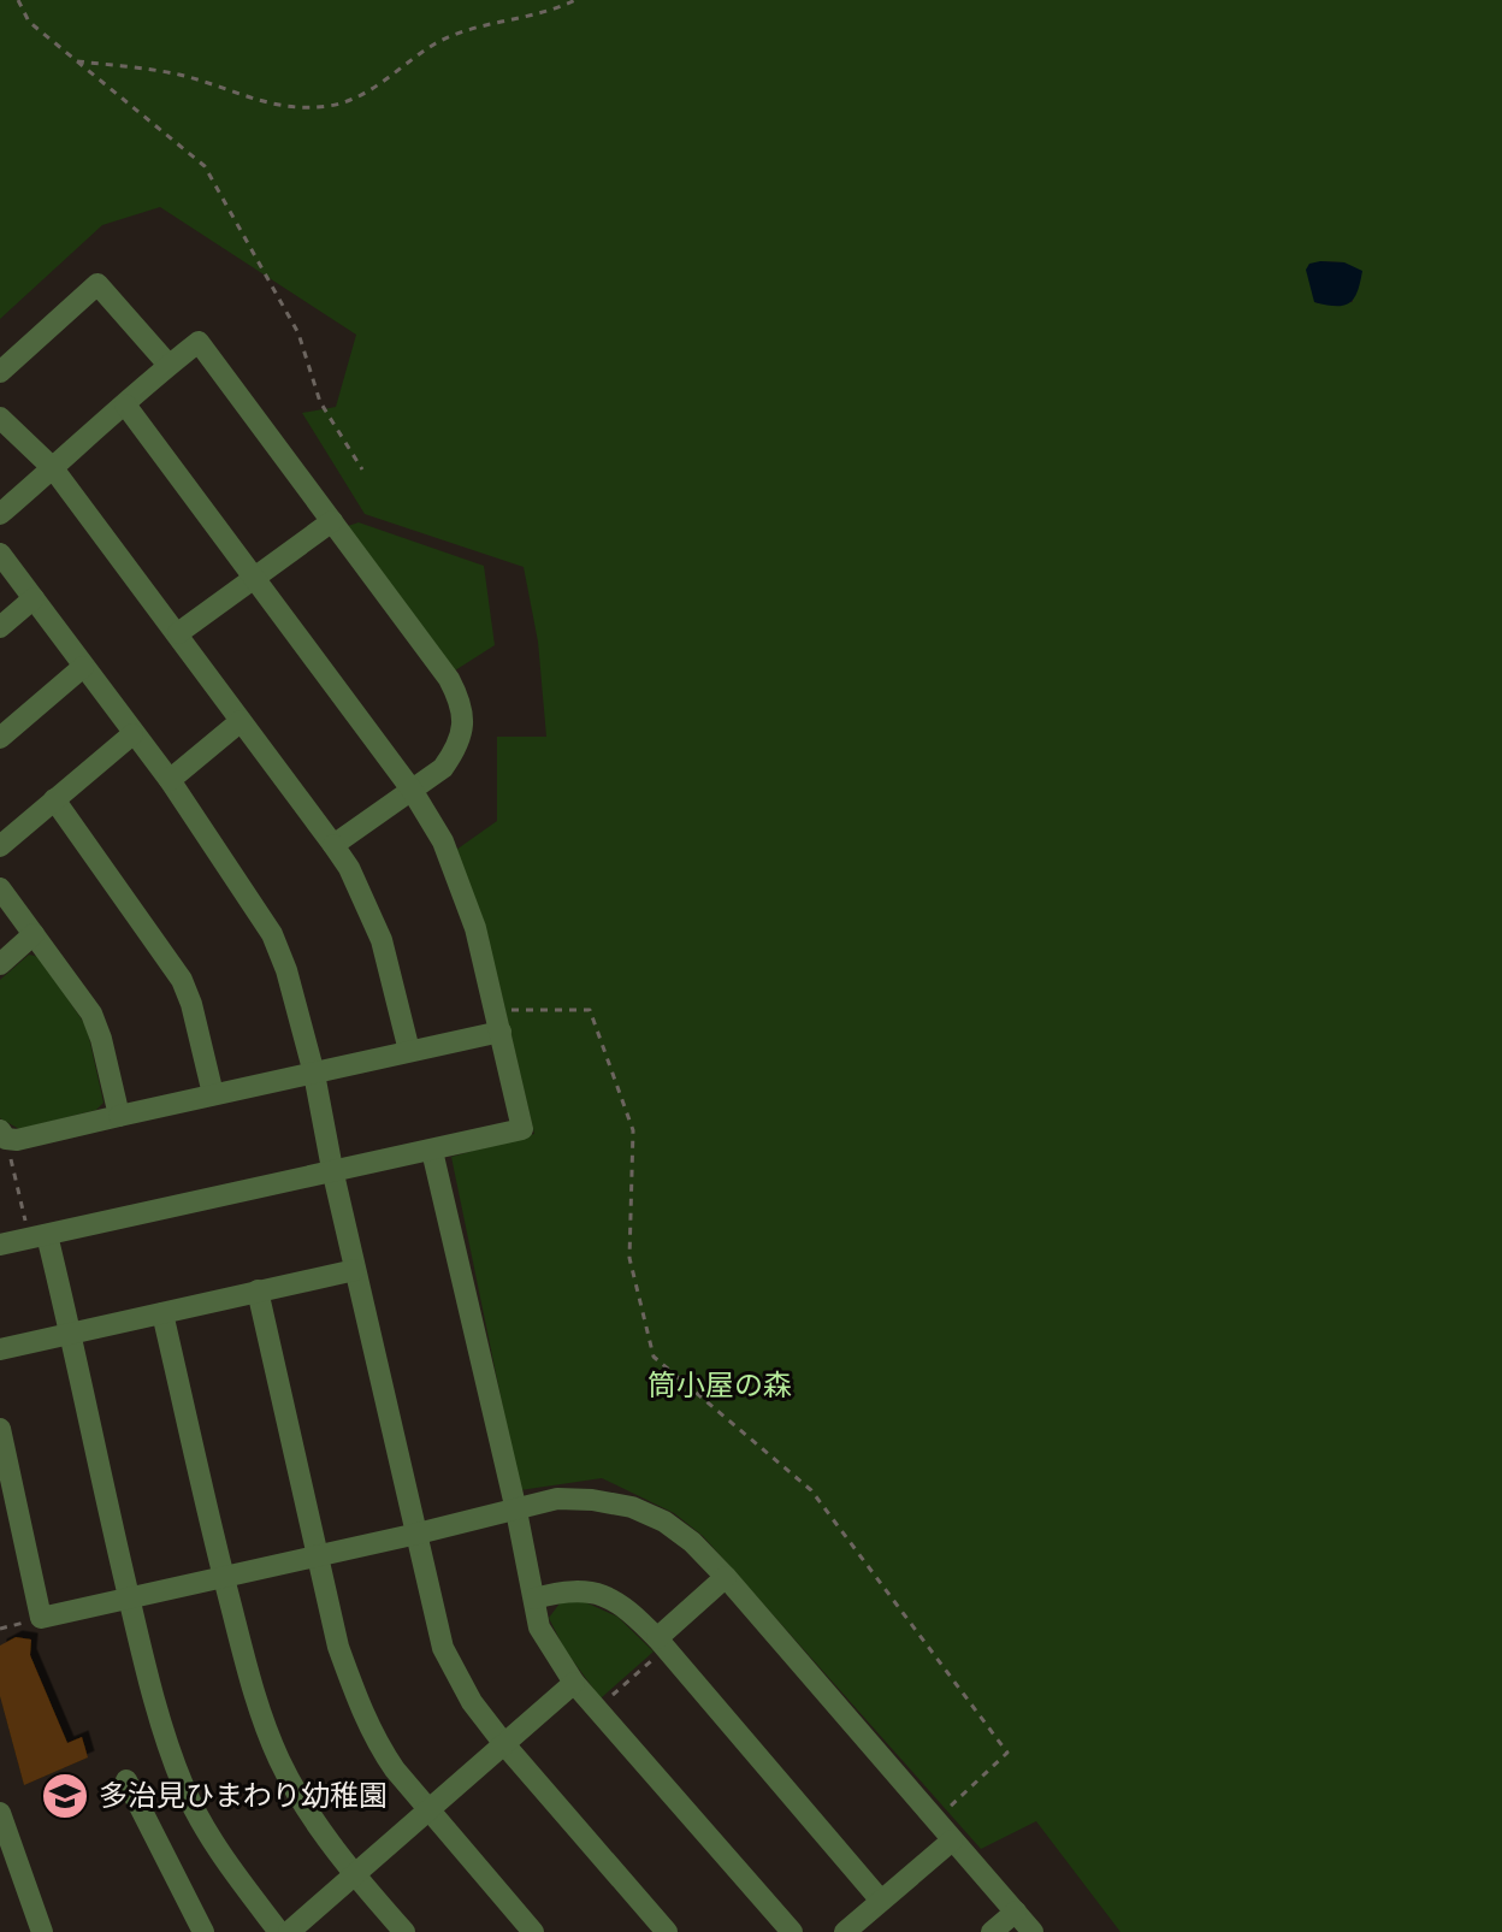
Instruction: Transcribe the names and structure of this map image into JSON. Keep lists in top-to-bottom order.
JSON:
{
  "parks": ["筒小屋の森"],
  "places": {
    "school or university": ["多治見ひまわり幼稚園"]
  }
}
